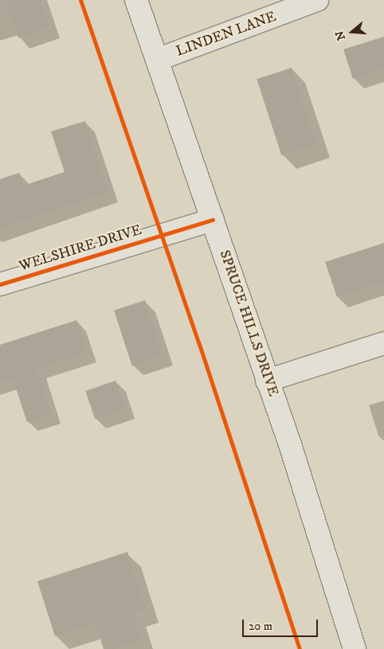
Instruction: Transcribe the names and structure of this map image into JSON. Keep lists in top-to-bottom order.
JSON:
{
  "streets": {
    "main road": ["LINDEN LANE", "WELSHIRE DRIVE", "SPRUCE HILLS DRIVE"]
  },
  "crossings": [
    ["LINDEN LANE", "SPRUCE HILLS DRIVE"],
    ["WELSHIRE DRIVE", "SPRUCE HILLS DRIVE"]
  ],
  "scale_bar": "20 m",
  "north": "left"
}
